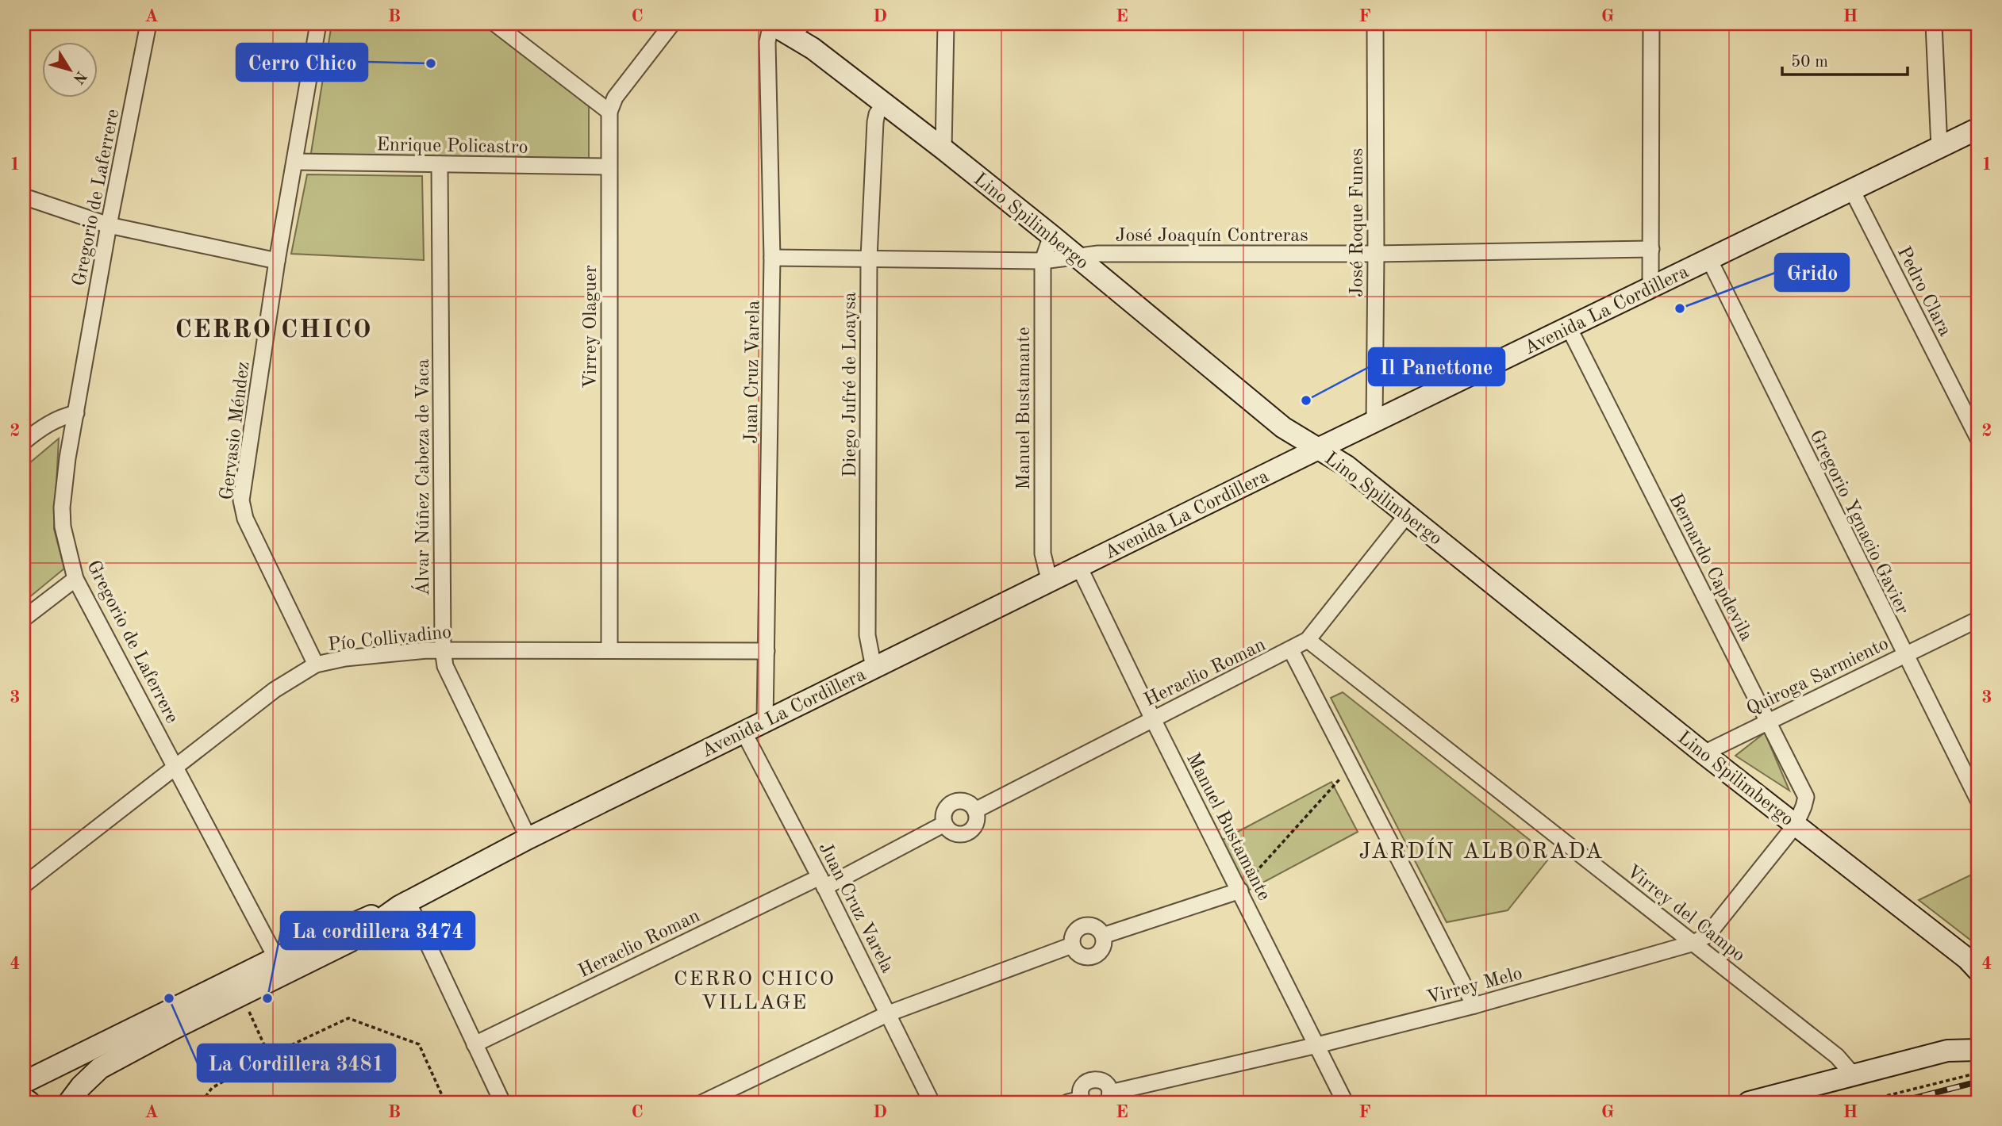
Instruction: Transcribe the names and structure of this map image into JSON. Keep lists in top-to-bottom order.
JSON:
{
  "streets": {
    "main road": ["Lino Spilimbergo", "Avenida La Cordillera"],
    "street": [
      "Enrique Policastro",
      "Gregorio de Laferrere",
      "José Roque Funes",
      "José Joaquín Contreras",
      "Pedro Clara",
      "Virrey Olaguer",
      "Juan Cruz Varela",
      "Diego Jufré de Loaysa",
      "Manuel Bustamante",
      "Gervasio Méndez",
      "Álvar Núñez Cabeza de Vaca",
      "Gregorio Ygnacio Gavier",
      "Bernardo Capdevila",
      "Pío Collivadino",
      "Heraclio Roman",
      "Quiroga Sarmiento",
      "Virrey del Campo",
      "Virrey Melo"
    ]
  },
  "crossings": [
    ["Enrique Policastro", "Virrey Olaguer"],
    ["Enrique Policastro", "Gervasio Méndez"],
    ["Enrique Policastro", "Álvar Núñez Cabeza de Vaca"],
    ["Gregorio de Laferrere", "Avenida La Cordillera"],
    ["Gregorio de Laferrere", "Pío Collivadino"],
    ["Lino Spilimbergo", "José Joaquín Contreras"],
    ["Lino Spilimbergo", "Avenida La Cordillera"],
    ["Lino Spilimbergo", "Juan Cruz Varela"],
    ["Lino Spilimbergo", "Diego Jufré de Loaysa"],
    ["Lino Spilimbergo", "Manuel Bustamante"],
    ["Lino Spilimbergo", "Bernardo Capdevila"],
    ["Lino Spilimbergo", "Heraclio Roman"],
    ["Lino Spilimbergo", "Quiroga Sarmiento"],
    ["Lino Spilimbergo", "Virrey Melo"],
    ["José Roque Funes", "José Joaquín Contreras"],
    ["José Roque Funes", "Avenida La Cordillera"],
    ["José Joaquín Contreras", "Juan Cruz Varela"],
    ["José Joaquín Contreras", "Diego Jufré de Loaysa"],
    ["José Joaquín Contreras", "Manuel Bustamante"],
    ["Pedro Clara", "Avenida La Cordillera"],
    ["Avenida La Cordillera", "Juan Cruz Varela"],
    ["Avenida La Cordillera", "Diego Jufré de Loaysa"],
    ["Avenida La Cordillera", "Manuel Bustamante"],
    ["Avenida La Cordillera", "Álvar Núñez Cabeza de Vaca"],
    ["Avenida La Cordillera", "Gregorio Ygnacio Gavier"],
    ["Avenida La Cordillera", "Bernardo Capdevila"],
    ["Virrey Olaguer", "Pío Collivadino"],
    ["Juan Cruz Varela", "Pío Collivadino"],
    ["Juan Cruz Varela", "Heraclio Roman"],
    ["Manuel Bustamante", "Heraclio Roman"],
    ["Manuel Bustamante", "Virrey Melo"],
    ["Gervasio Méndez", "Pío Collivadino"],
    ["Álvar Núñez Cabeza de Vaca", "Pío Collivadino"],
    ["Gregorio Ygnacio Gavier", "Quiroga Sarmiento"],
    ["Bernardo Capdevila", "Quiroga Sarmiento"],
    ["Bernardo Capdevila", "Virrey Melo"],
    ["Heraclio Roman", "Virrey del Campo"],
    ["Virrey del Campo", "Virrey Melo"]
  ],
  "districts": ["CERRO CHICO", "JARDÍN ALBORADA", "CERRO CHICO VILLAGE"],
  "places": [
    "Cerro Chico",
    "Grido",
    "Il Panettone",
    "La Cordillera 3481",
    "La cordillera 3474"
  ],
  "scale_bar": "50 m",
  "north": "bottom right",
  "grid": {
    "columns": [
      "A",
      "B",
      "C",
      "D",
      "E",
      "F",
      "G",
      "H"
    ],
    "rows": [
      "1",
      "2",
      "3",
      "4"
    ]
  }
}
